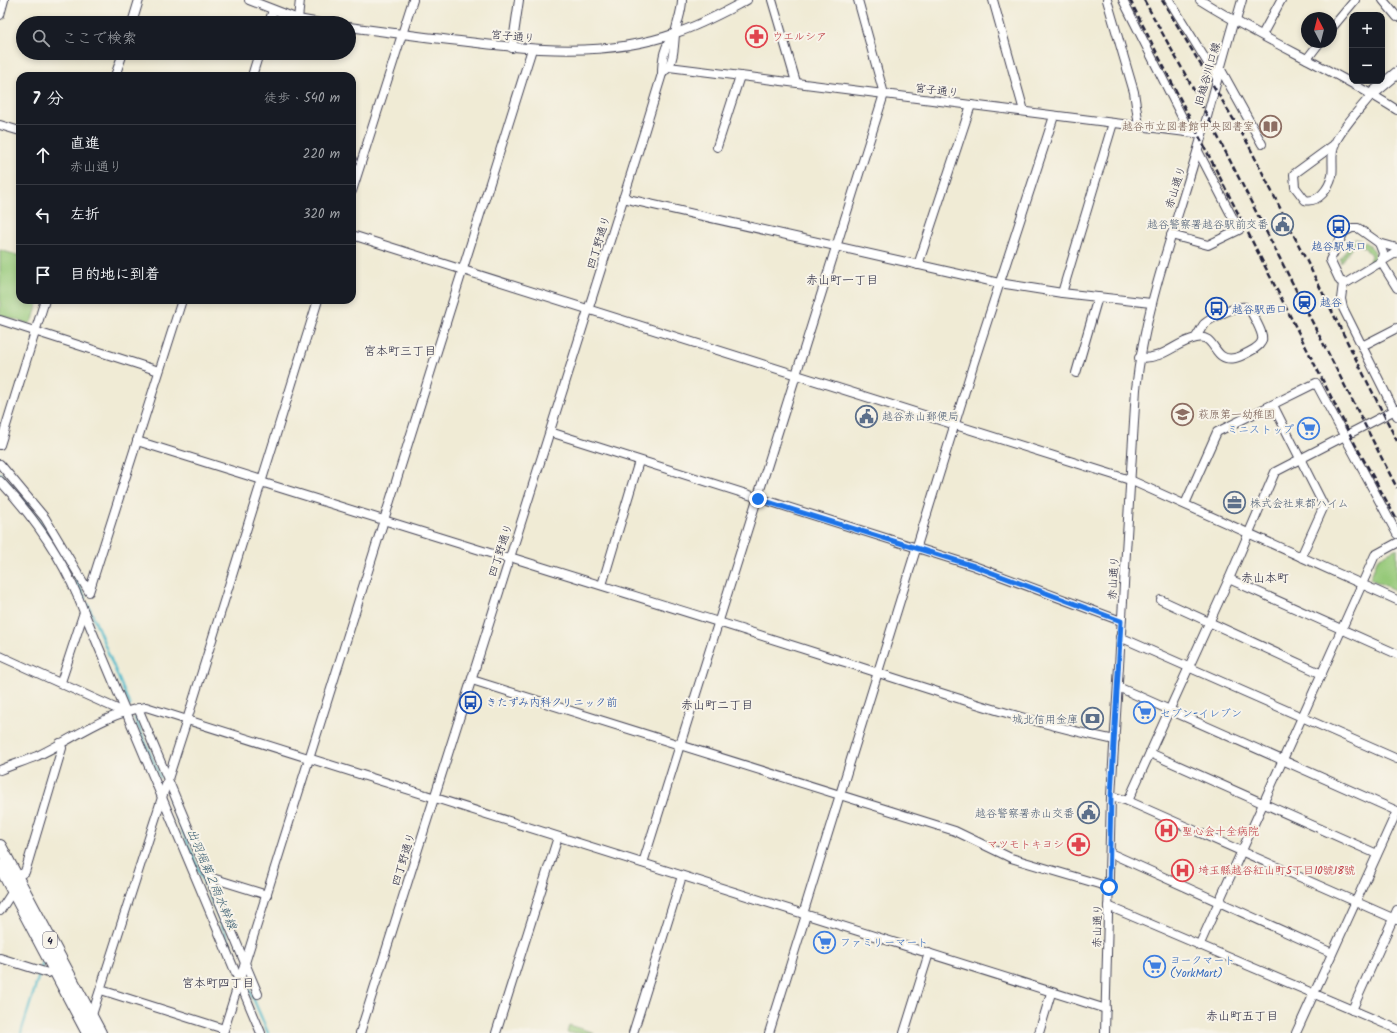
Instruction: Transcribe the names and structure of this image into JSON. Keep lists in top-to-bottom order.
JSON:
{
  "streets": {
    "highway": ["4"],
    "street": [
      "宮子通り",
      "旧越谷川口線",
      "赤山通り",
      "四丁野通り"
    ]
  },
  "crossings": [
    ["宮子通り", "旧越谷川口線"],
    ["宮子通り", "赤山通り"],
    ["宮子通り", "四丁野通り"],
    ["旧越谷川口線", "赤山通り"]
  ],
  "districts": [
    "赤山町一丁目",
    "宮本町三丁目",
    "赤山本町",
    "赤山町二丁目",
    "宮本町四丁目",
    "赤山町五丁目"
  ],
  "water": ["出羽堀第２雨水幹線"],
  "places": {
    "pharmacy": ["ウエルシア", "マツモトキヨシ"],
    "library": ["越谷市立図書館中央図書室"],
    "public building": ["越谷警察署越谷駅前交番", "越谷赤山郵便局", "越谷警察署赤山交番"],
    "bus stop": ["越谷駅東口", "越谷駅西口", "きたずみ内科クリニック前"],
    "station": ["越谷"],
    "school or university": ["萩原第一幼稚園"],
    "supermarket": [
      "ミニストップ",
      "セブン-イレブン",
      "ファミリーマート",
      "ヨークマート (YorkMart)"
    ],
    "office": ["株式会社東都ハイム"],
    "bank": ["城北信用金庫"],
    "hospital": ["聖心会十全病院", "埼玉縣越谷紅山町5丁目10號18號"]
  },
  "north": "top",
  "page": {
    "map_buttons": ["+", "−"],
    "search": "ここで検索",
    "heading": ["7 分", "徒歩 · 540 m"],
    "list": [
      ["直進", "赤山通り", "220 m"],
      ["左折", "320 m"],
      "目的地に到着"
    ]
  }
}
